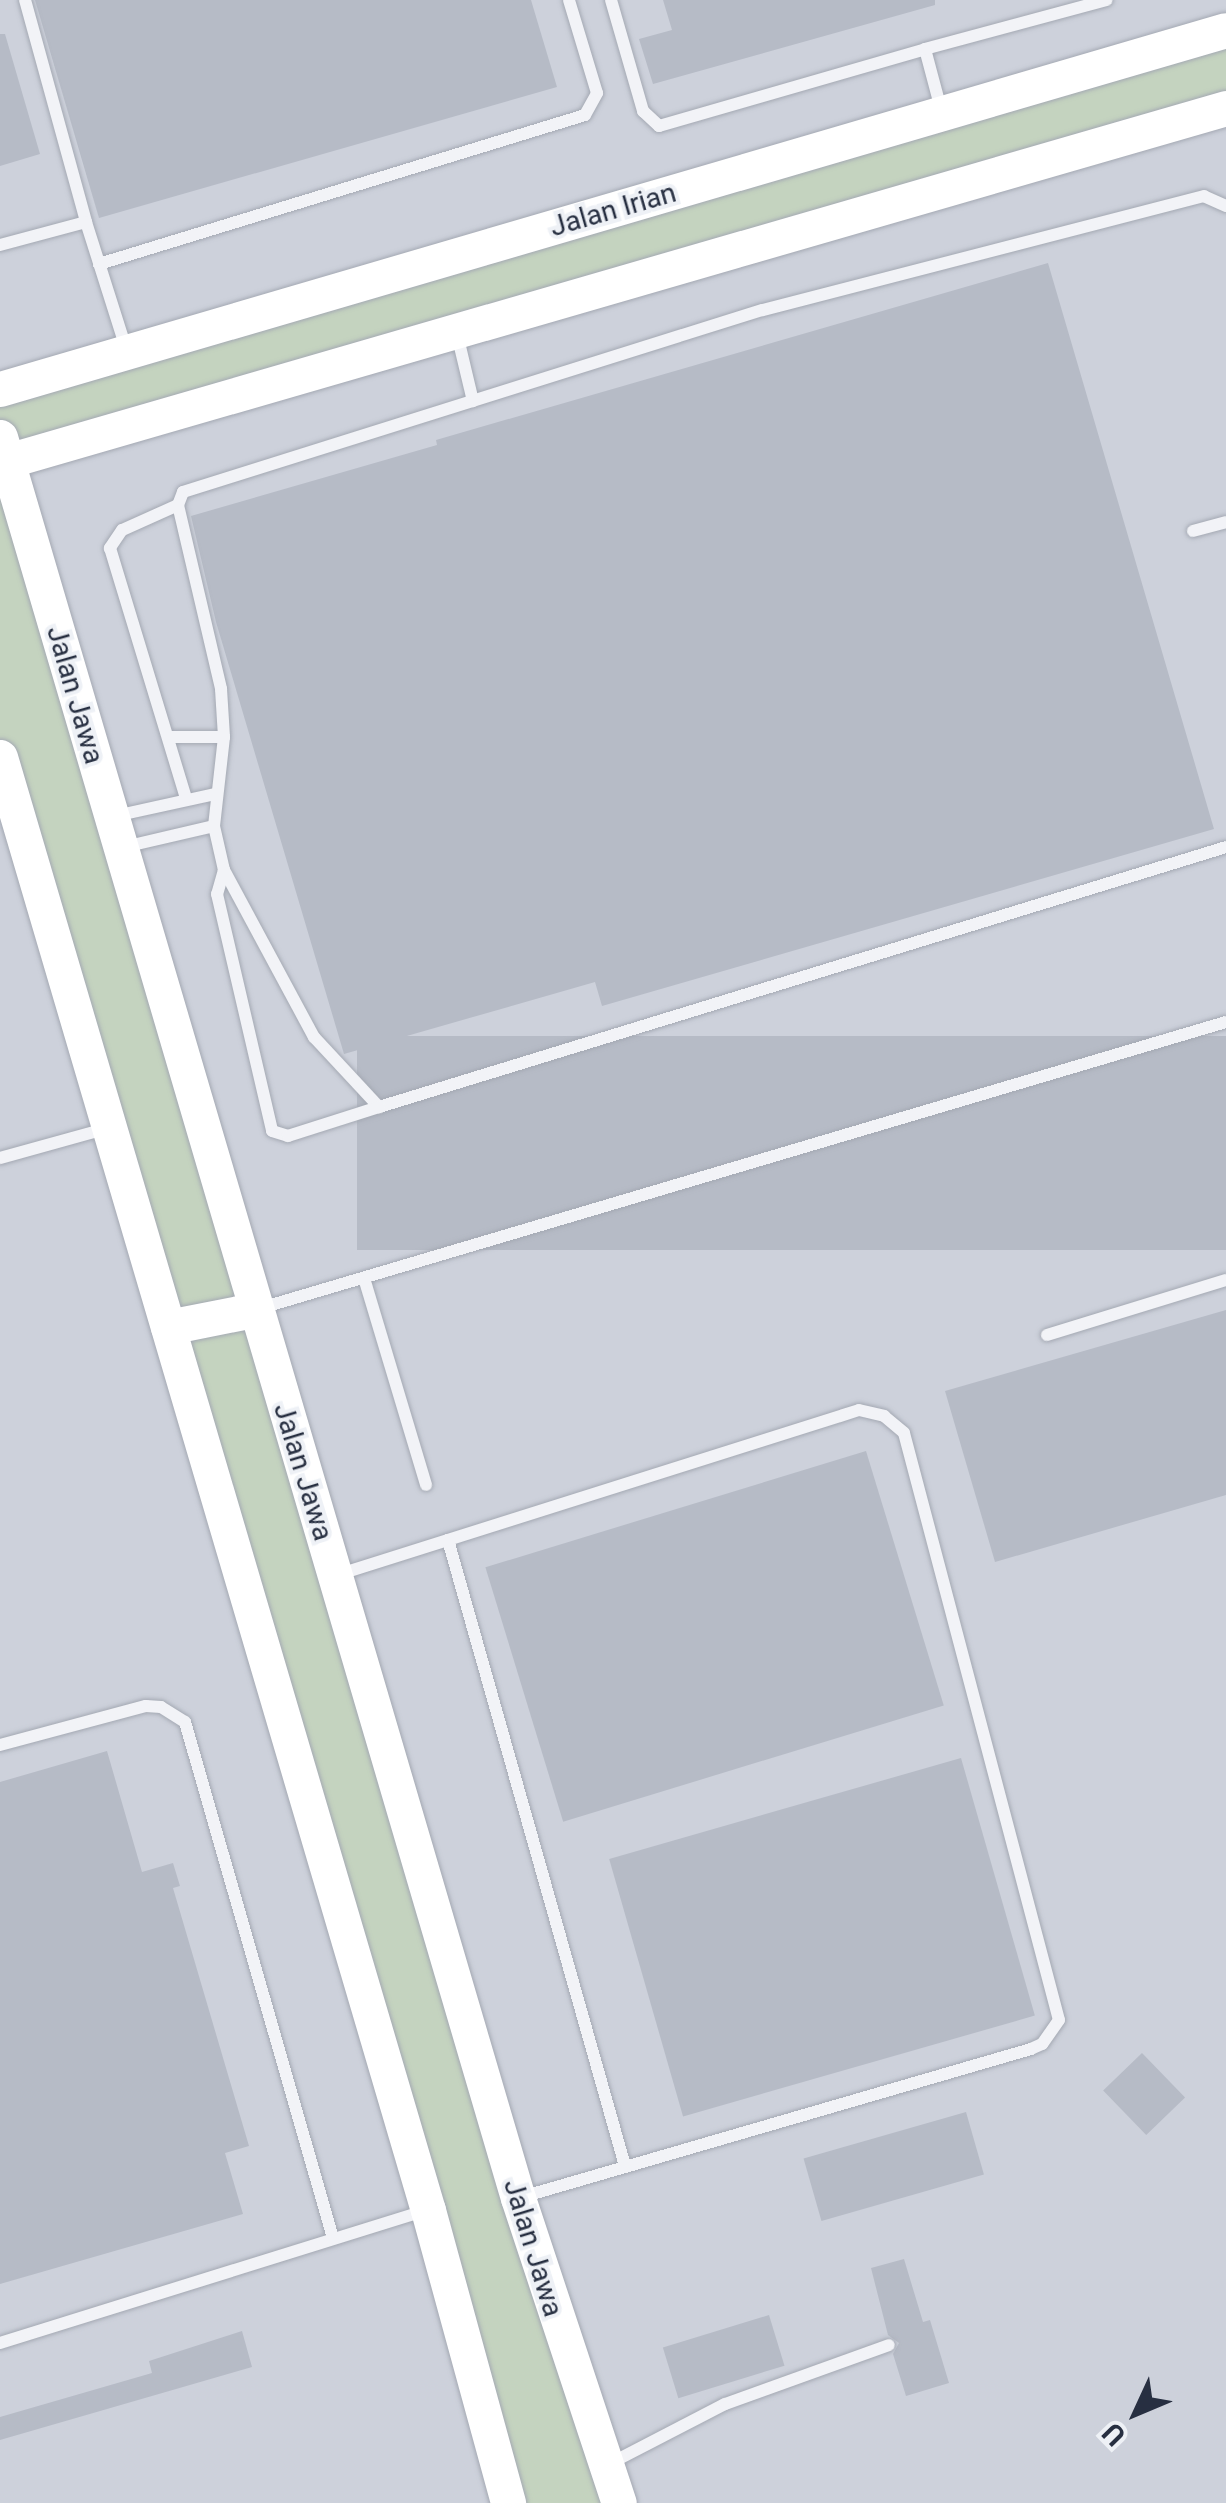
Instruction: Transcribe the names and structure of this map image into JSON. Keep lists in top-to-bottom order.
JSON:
{
  "streets": {
    "street": ["Jalan Irian", "Jalan Jawa"]
  },
  "north": "bottom left"
}
